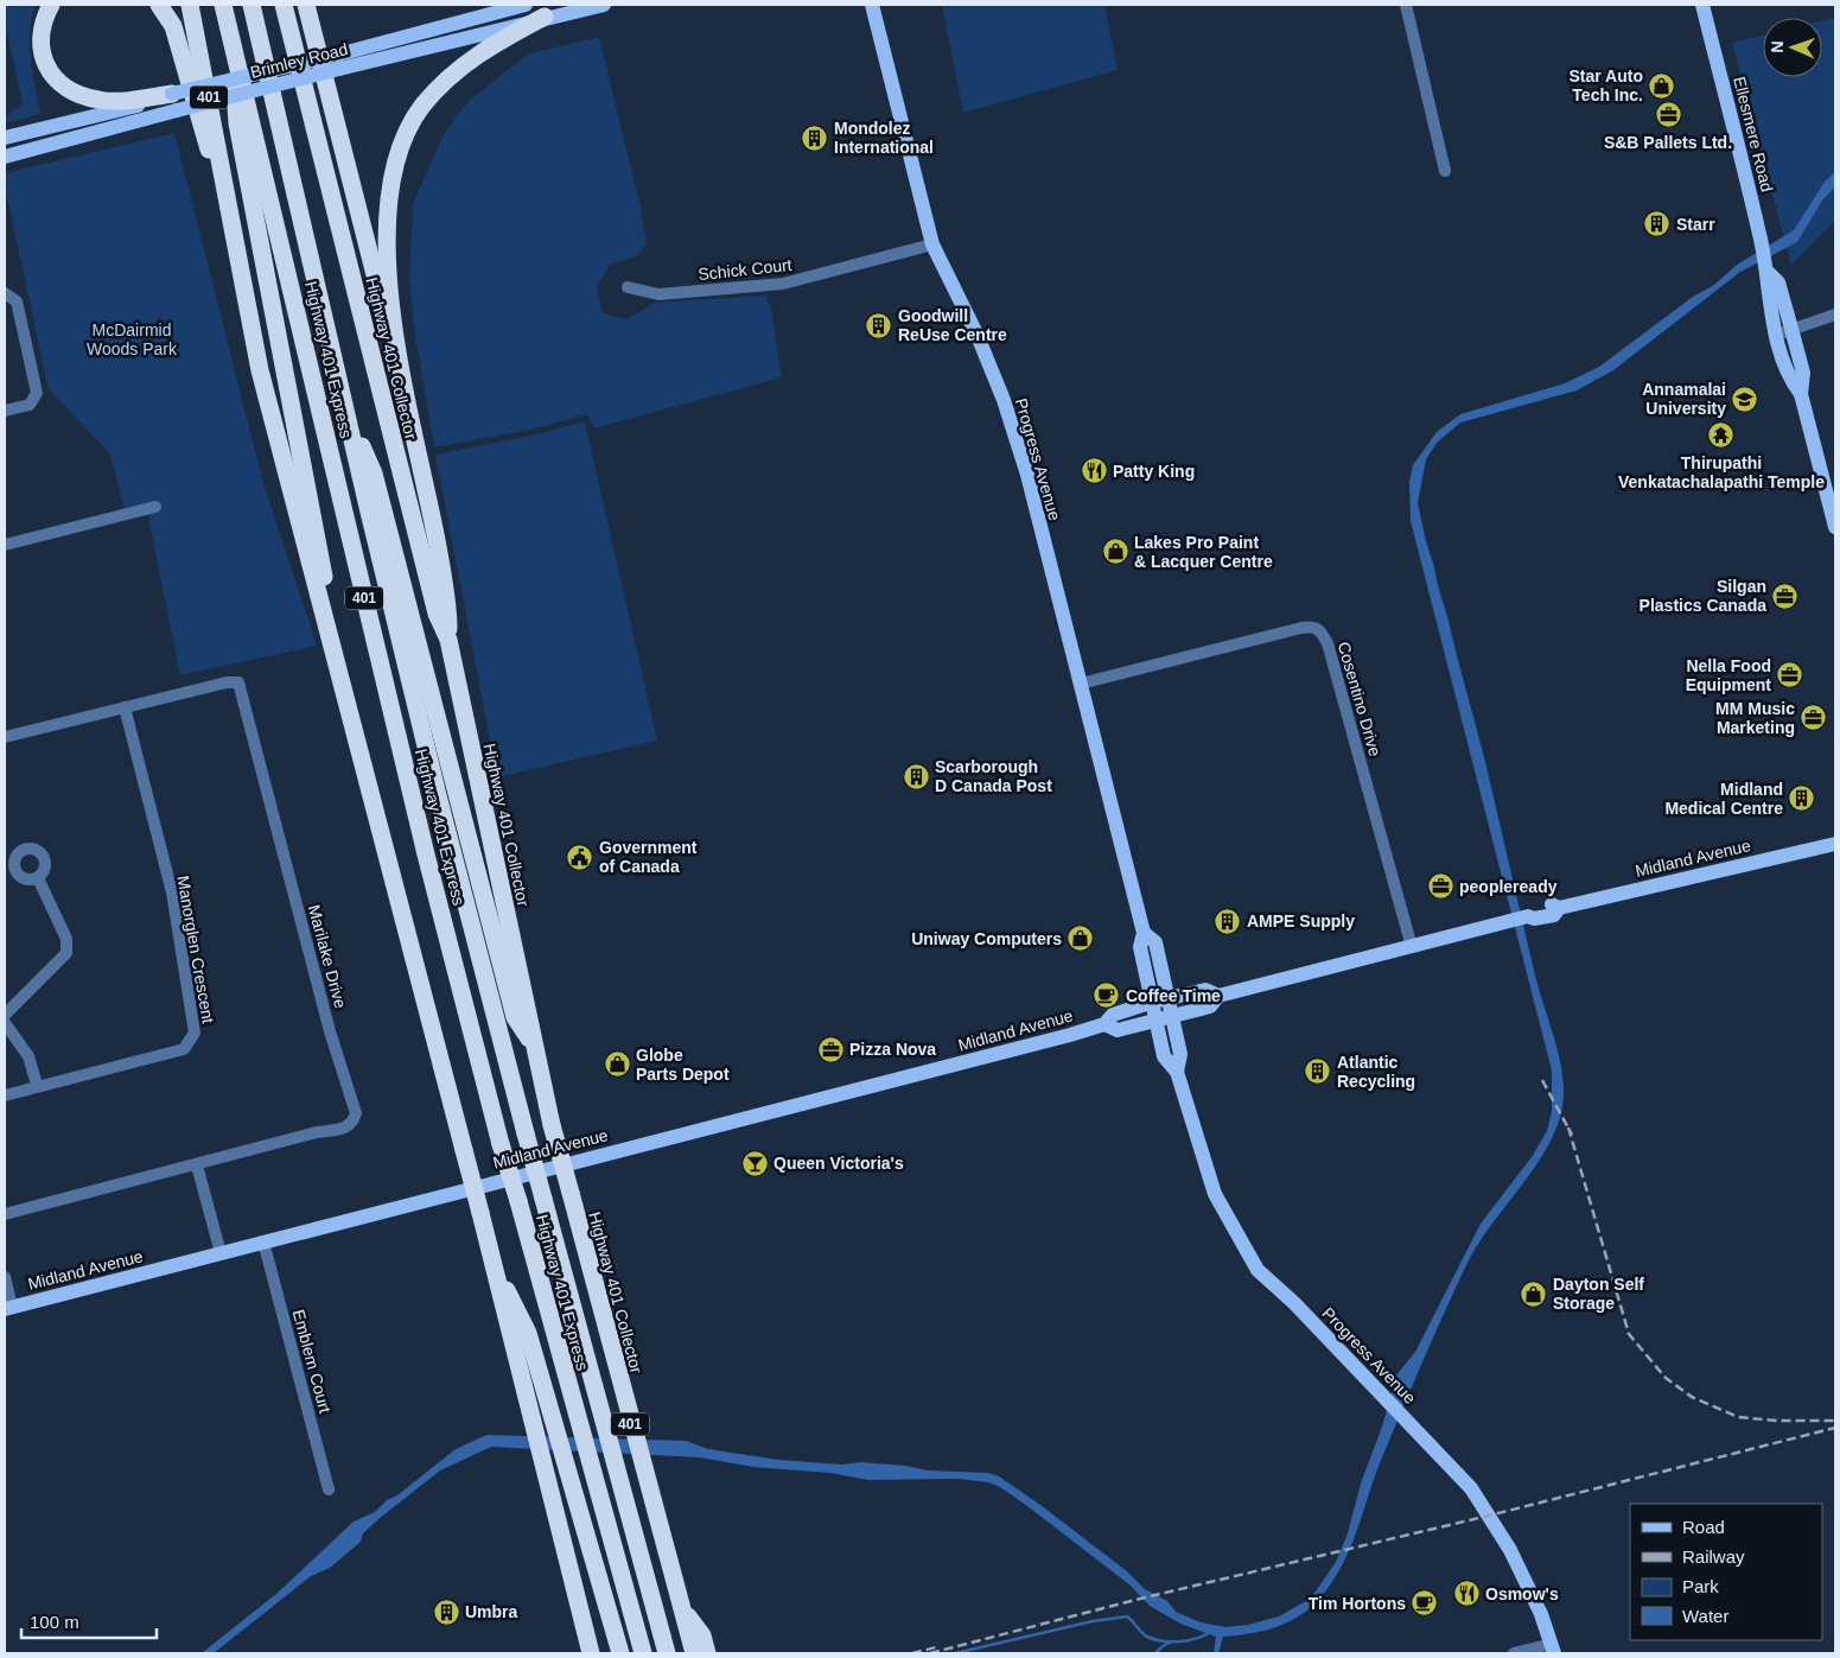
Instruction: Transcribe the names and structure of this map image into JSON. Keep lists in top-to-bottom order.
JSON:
{
  "streets": {
    "highway": ["401", "Highway 401 Collector", "Highway 401 Express"],
    "main road": [
      "Brimley Road",
      "Ellesmere Road",
      "Progress Avenue",
      "Midland Avenue"
    ],
    "street": [
      "Schick Court",
      "Cosentino Drive",
      "Manorglen Crescent",
      "Marilake Drive",
      "Emblem Court"
    ]
  },
  "crossings": [
    ["Schick Court", "Progress Avenue"],
    ["Progress Avenue", "Cosentino Drive"],
    ["Progress Avenue", "Midland Avenue"],
    ["Cosentino Drive", "Midland Avenue"],
    ["Midland Avenue", "Emblem Court"],
    ["Manorglen Crescent", "Marilake Drive"]
  ],
  "parks": ["McDairmid Woods Park"],
  "places": {
    "shop": [
      "Star Auto Tech Inc.",
      "Lakes Pro Paint & Lacquer Centre",
      "Uniway Computers",
      "Globe Parts Depot",
      "Dayton Self Storage"
    ],
    "office": [
      "S&B Pallets Ltd.",
      "Silgan Plastics Canada",
      "Nella Food Equipment",
      "MM Music Marketing",
      "peopleready",
      "Pizza Nova"
    ],
    "building": [
      "Mondolez International",
      "Starr",
      "Goodwill ReUse Centre",
      "Scarborough D Canada Post",
      "Midland Medical Centre",
      "AMPE Supply",
      "Atlantic Recycling",
      "Umbra"
    ],
    "school or university": ["Annamalai University"],
    "temple": ["Thirupathi Venkatachalapathi Temple"],
    "restaurant": ["Patty King", "Osmow's"],
    "public building": ["Government of Canada"],
    "cafe": ["Coffee Time", "Tim Hortons"],
    "bar": ["Queen Victoria's"]
  },
  "legend": [
    "Road",
    "Railway",
    "Park",
    "Water"
  ],
  "scale_bar": "100 m",
  "north": "left"
}
